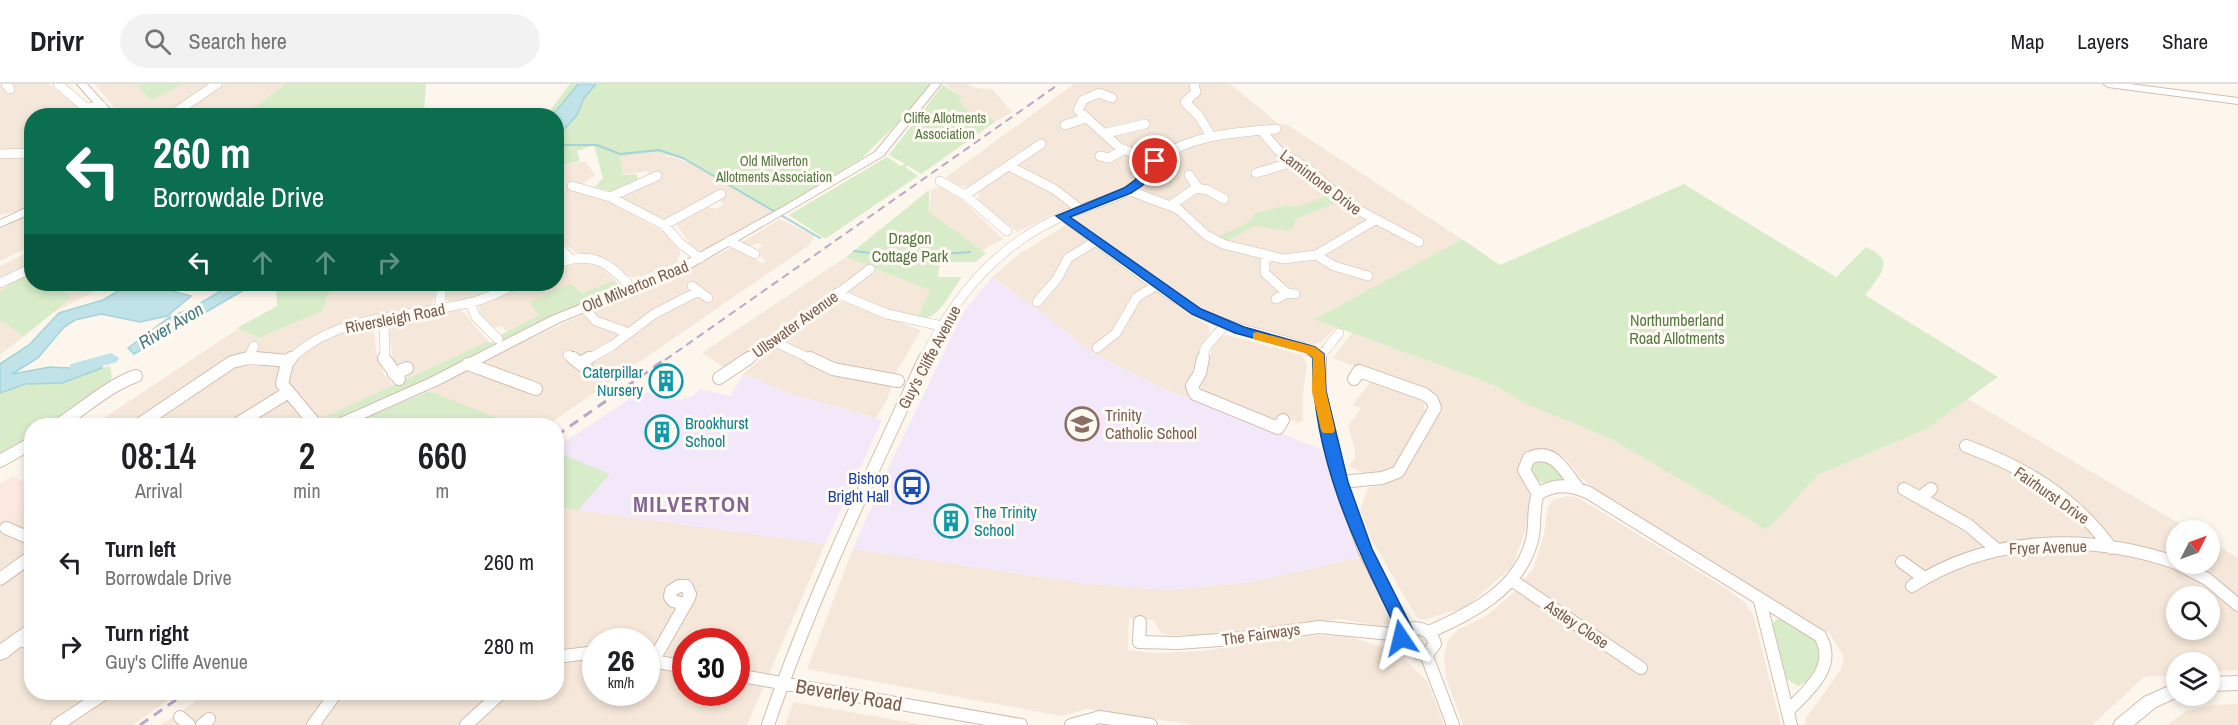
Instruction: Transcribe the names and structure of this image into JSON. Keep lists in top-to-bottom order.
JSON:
{
  "streets": {
    "street": [
      "Lamintone Drive",
      "Old Milverton Road",
      "Riversleigh Road",
      "Ullswater Avenue",
      "Guy's Cliffe Avenue",
      "Fairhurst Drive",
      "Fryer Avenue",
      "Astley Close",
      "The Fairways",
      "Beverley Road"
    ]
  },
  "crossings": [
    ["Lamintone Drive", "Guy's Cliffe Avenue"],
    ["Guy's Cliffe Avenue", "Beverley Road"],
    ["Fairhurst Drive", "Fryer Avenue"],
    ["Astley Close", "The Fairways"]
  ],
  "districts": ["MILVERTON"],
  "water": ["River Avon"],
  "parks": [
    "Cliffe Allotments Association",
    "Old Milverton Allotments Association",
    "Dragon Cottage Park",
    "Northumberland Road Allotments"
  ],
  "places": {
    "building": ["Caterpillar Nursery", "Brookhurst School", "The Trinity School"],
    "school or university": ["Trinity Catholic School"],
    "bus stop": ["Bishop Bright Hall"]
  },
  "north": "top right",
  "page": {
    "header": "Drivr",
    "search": "Search here",
    "nav": ["Map", "Layers", "Share"],
    "turn": ["260 m", "Borrowdale Drive"],
    "eta": [
      "08:14",
      "Arrival",
      "2",
      "min",
      "660",
      "m"
    ],
    "list": [
      {
        "name": "Turn left",
        "note": "Borrowdale Drive",
        "value": "260 m"
      },
      {
        "name": "Turn right",
        "note": "Guy's Cliffe Avenue",
        "value": "280 m"
      }
    ],
    "speed": "26 km/h",
    "limit": "30"
  }
}
